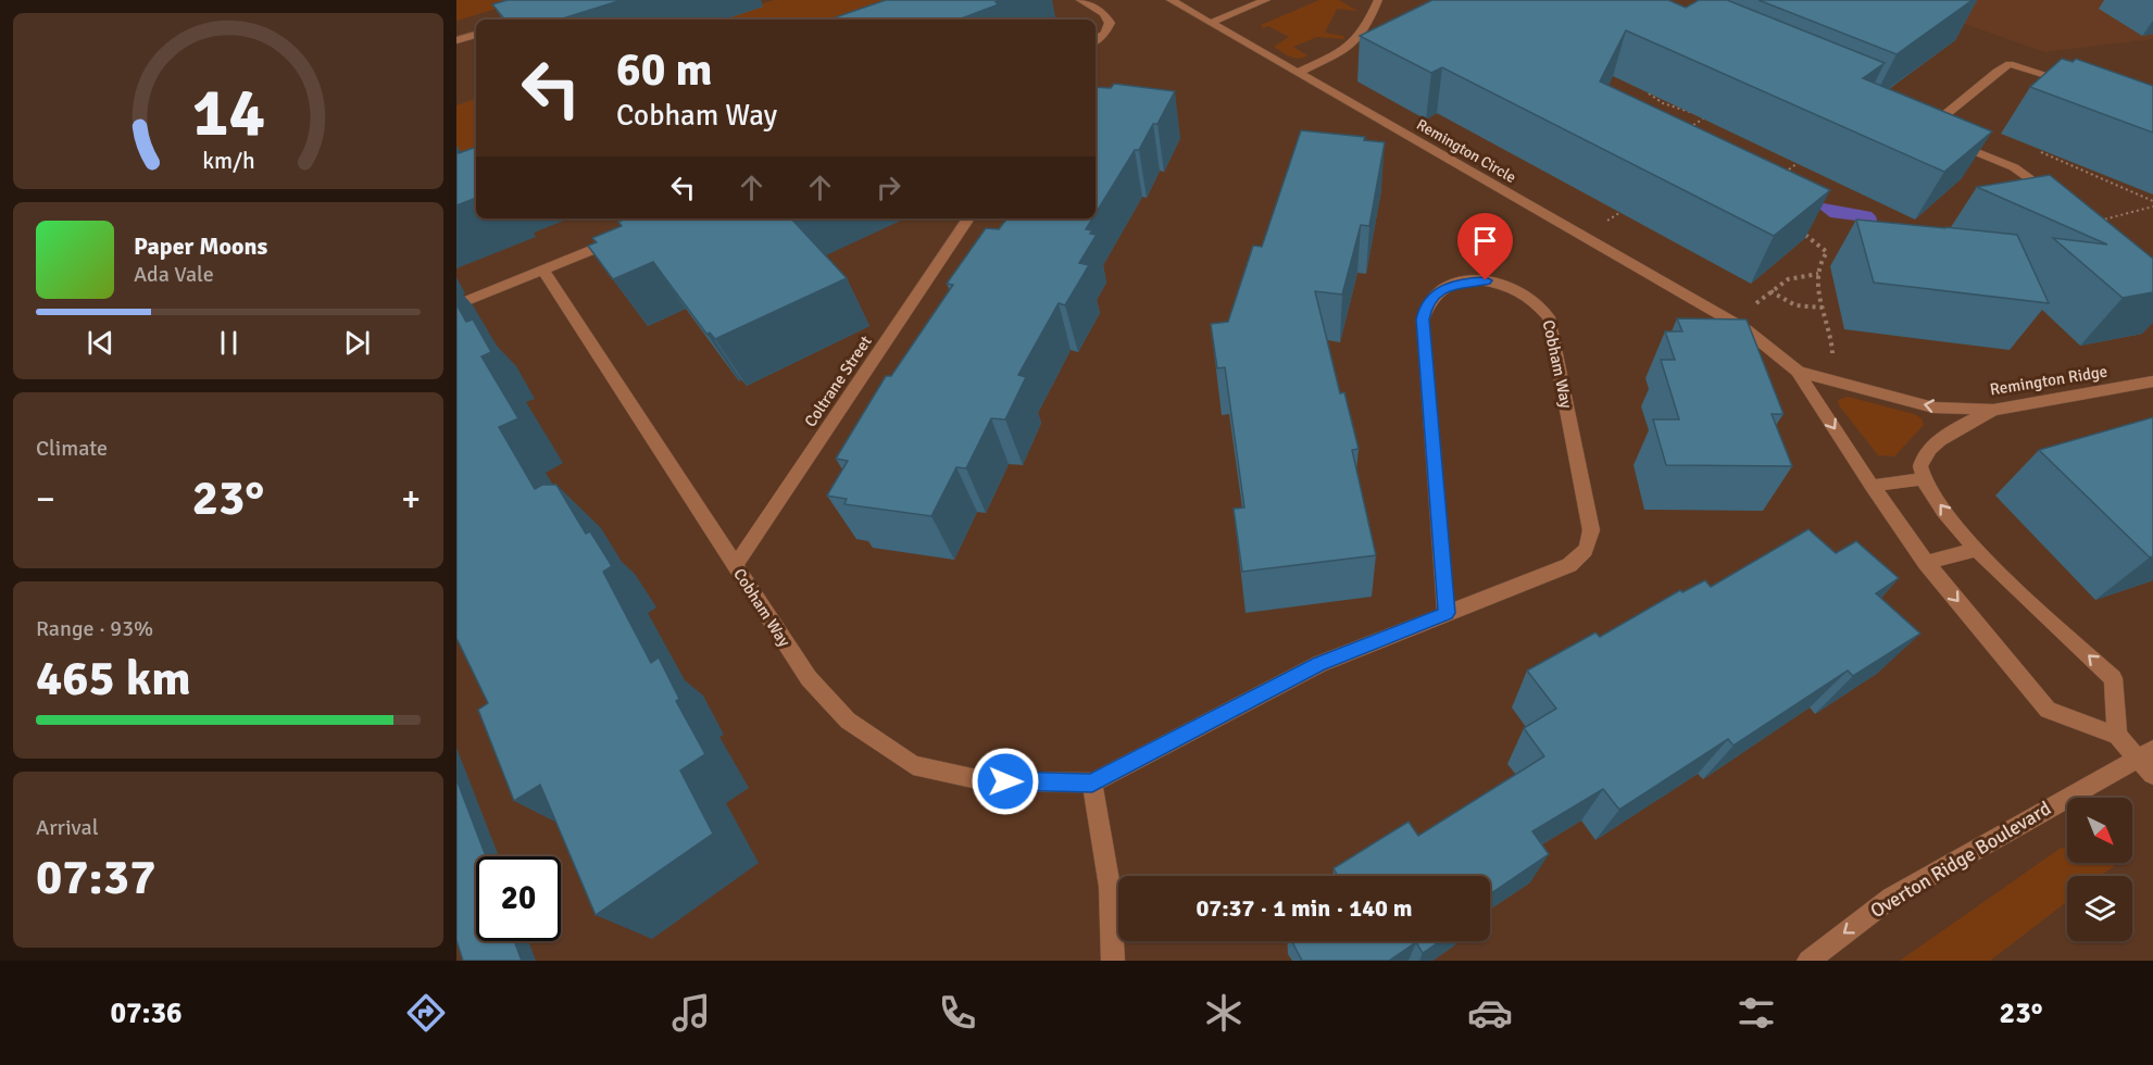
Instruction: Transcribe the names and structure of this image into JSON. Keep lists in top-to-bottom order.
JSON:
{
  "streets": {
    "street": [
      "Remington Circle",
      "Cobham Way",
      "Remington Ridge",
      "Coltrane Street",
      "Overton Ridge Boulevard"
    ]
  },
  "crossings": [
    ["Remington Circle", "Remington Ridge"],
    ["Cobham Way", "Coltrane Street"]
  ],
  "one_way": ["Overton Ridge Boulevard"],
  "north": "bottom right",
  "page": {
    "turn": ["60 m", "Cobham Way"],
    "song": ["Paper Moons", "Ada Vale"],
    "tile": [
      "Climate",
      ["Range · 93%", "465 km"],
      ["Arrival", "07:37"]
    ],
    "heat": ["−", "23°", "+"],
    "limit": "20",
    "trip": "07:37 · 1 min · 140 m",
    "tabs": ["07:36", "23°"],
    "gauge": ["14", "km/h"]
  }
}
